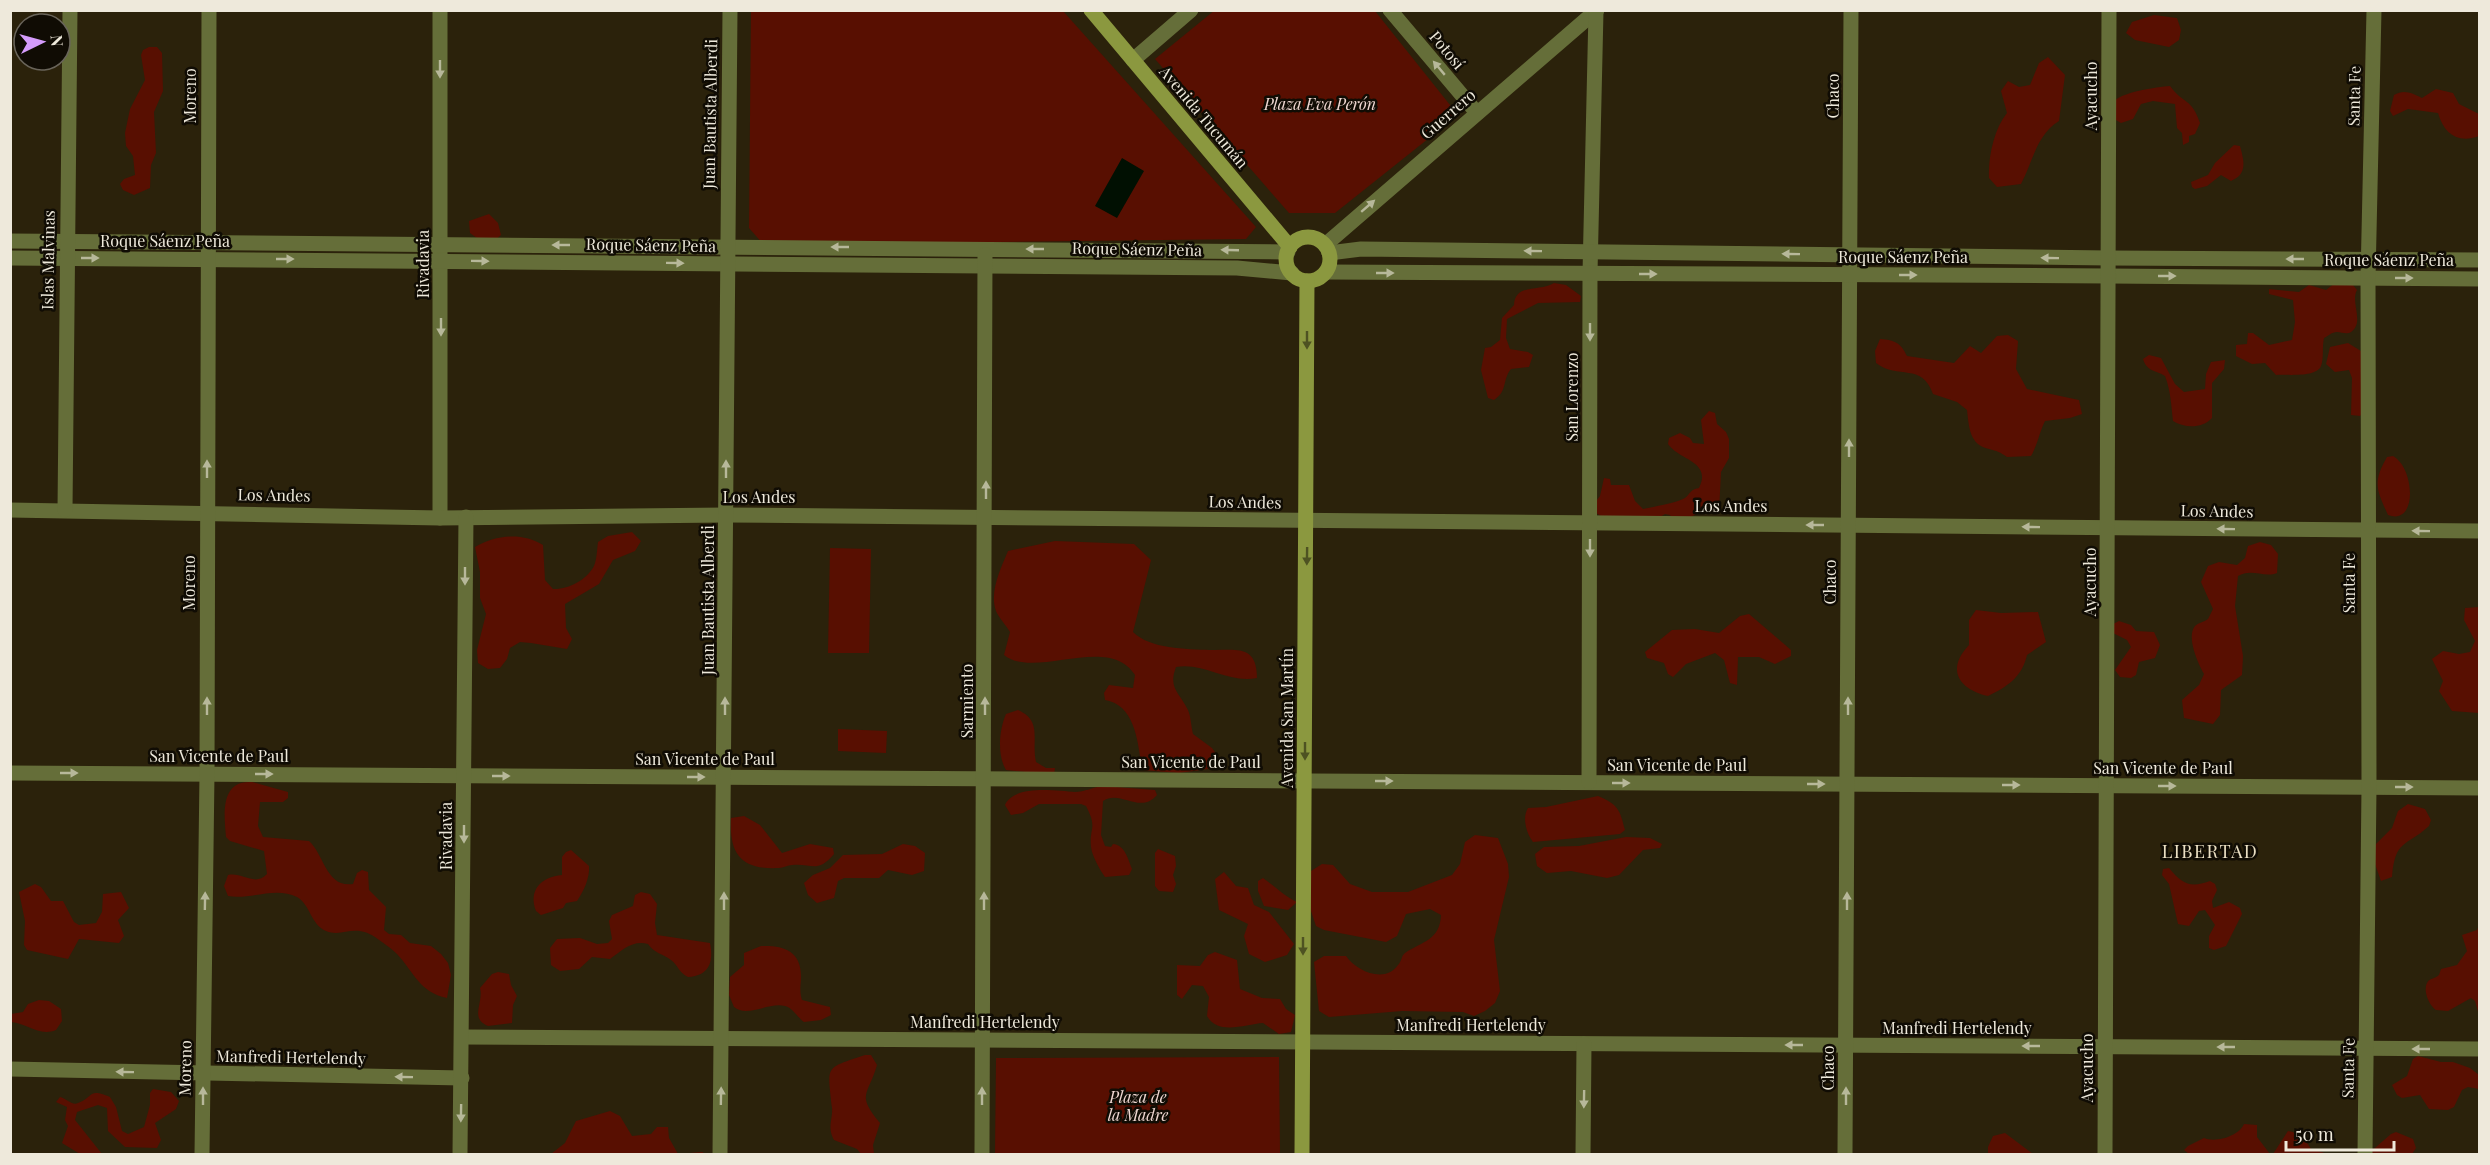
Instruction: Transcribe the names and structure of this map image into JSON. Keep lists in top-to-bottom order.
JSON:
{
  "streets": {
    "main road": ["Avenida Tucumán", "Avenida San Martín"],
    "street": [
      "Potosí",
      "Moreno",
      "Chaco",
      "Ayacucho",
      "Santa Fe",
      "Juan Bautista Alberdi",
      "Guerrero",
      "Roque Sáenz Peña",
      "Islas Malvinas",
      "Rivadavia",
      "San Lorenzo",
      "Los Andes",
      "Sarmiento",
      "San Vicente de Paul",
      "Manfredi Hertelendy"
    ]
  },
  "crossings": [
    ["Potosí", "Guerrero"],
    ["Moreno", "Roque Sáenz Peña"],
    ["Moreno", "Los Andes"],
    ["Moreno", "San Vicente de Paul"],
    ["Moreno", "Manfredi Hertelendy"],
    ["Chaco", "Roque Sáenz Peña"],
    ["Chaco", "Los Andes"],
    ["Chaco", "San Vicente de Paul"],
    ["Chaco", "Manfredi Hertelendy"],
    ["Ayacucho", "Roque Sáenz Peña"],
    ["Ayacucho", "Los Andes"],
    ["Ayacucho", "San Vicente de Paul"],
    ["Ayacucho", "Manfredi Hertelendy"],
    ["Santa Fe", "Roque Sáenz Peña"],
    ["Santa Fe", "Los Andes"],
    ["Santa Fe", "San Vicente de Paul"],
    ["Santa Fe", "Manfredi Hertelendy"],
    ["Juan Bautista Alberdi", "Roque Sáenz Peña"],
    ["Juan Bautista Alberdi", "Los Andes"],
    ["Juan Bautista Alberdi", "San Vicente de Paul"],
    ["Juan Bautista Alberdi", "Manfredi Hertelendy"],
    ["Guerrero", "Avenida Tucumán"],
    ["Guerrero", "Roque Sáenz Peña"],
    ["Guerrero", "San Lorenzo"],
    ["Guerrero", "Avenida San Martín"],
    ["Avenida Tucumán", "Roque Sáenz Peña"],
    ["Avenida Tucumán", "Avenida San Martín"],
    ["Roque Sáenz Peña", "Islas Malvinas"],
    ["Roque Sáenz Peña", "Rivadavia"],
    ["Roque Sáenz Peña", "San Lorenzo"],
    ["Roque Sáenz Peña", "Sarmiento"],
    ["Roque Sáenz Peña", "Avenida San Martín"],
    ["Islas Malvinas", "Los Andes"],
    ["Rivadavia", "Los Andes"],
    ["Rivadavia", "San Vicente de Paul"],
    ["Rivadavia", "Manfredi Hertelendy"],
    ["San Lorenzo", "Los Andes"],
    ["San Lorenzo", "San Vicente de Paul"],
    ["Los Andes", "Sarmiento"],
    ["Los Andes", "Avenida San Martín"],
    ["Sarmiento", "San Vicente de Paul"],
    ["Sarmiento", "Manfredi Hertelendy"],
    ["Avenida San Martín", "San Vicente de Paul"],
    ["Avenida San Martín", "Manfredi Hertelendy"]
  ],
  "one_way": [
    "Potosí",
    "Moreno",
    "Chaco",
    "Juan Bautista Alberdi",
    "Guerrero",
    "Rivadavia",
    "San Lorenzo",
    "Los Andes",
    "Sarmiento",
    "Avenida San Martín",
    "San Vicente de Paul",
    "Manfredi Hertelendy"
  ],
  "districts": ["LIBERTAD"],
  "parks": ["Plaza Eva Perón", "Plaza de la Madre"],
  "scale_bar": "50 m",
  "north": "right"
}
